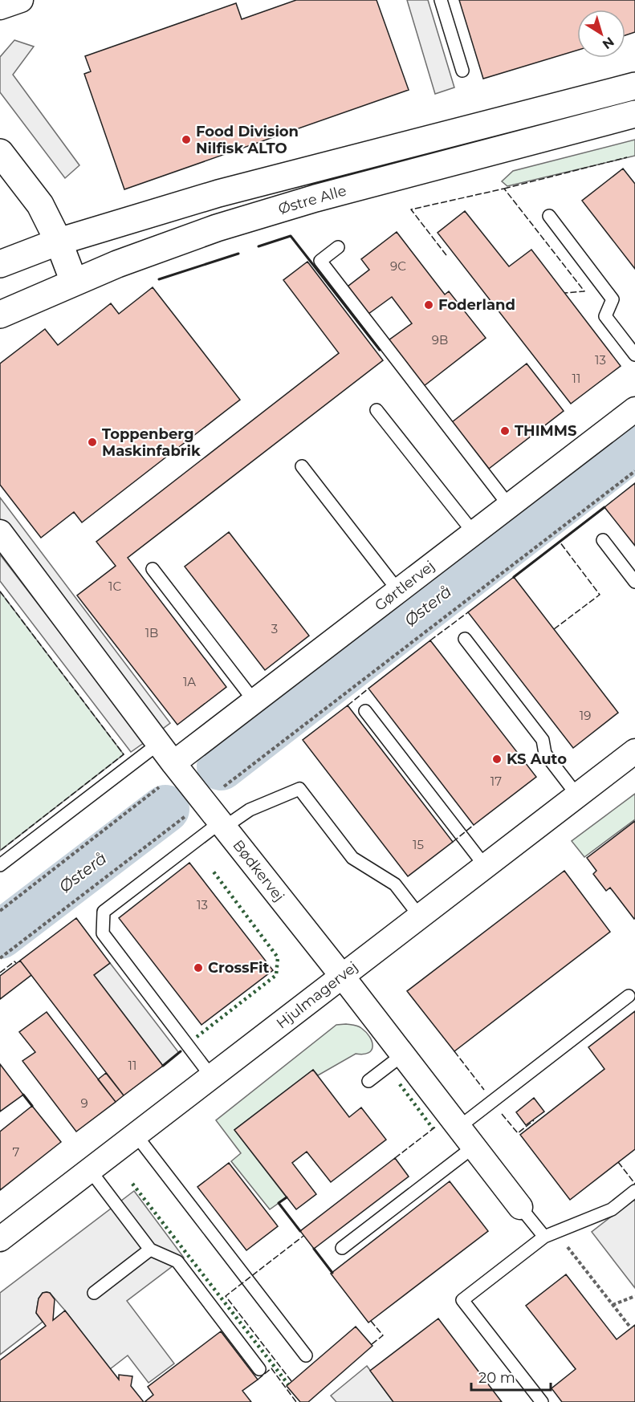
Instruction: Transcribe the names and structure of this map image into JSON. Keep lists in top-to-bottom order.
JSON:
{
  "streets": {
    "street": [
      "Østre Alle",
      "Gørtlervej",
      "Bødkervej",
      "Hjulmagervej"
    ]
  },
  "crossings": [
    ["Gørtlervej", "Bødkervej"],
    ["Bødkervej", "Hjulmagervej"]
  ],
  "water": ["Østerå"],
  "places": [
    "Food Division Nilfisk ALTO",
    "Foderland",
    "THIMMS",
    "Toppenberg Maskinfabrik",
    "KS Auto",
    "CrossFit"
  ],
  "house_numbers": [
    "9C",
    "9B",
    "13",
    "11",
    "1C",
    "3",
    "1B",
    "1A",
    "19",
    "17",
    "15",
    "13",
    "11",
    "9",
    "7"
  ],
  "scale_bar": "20 m",
  "north": "bottom right"
}
